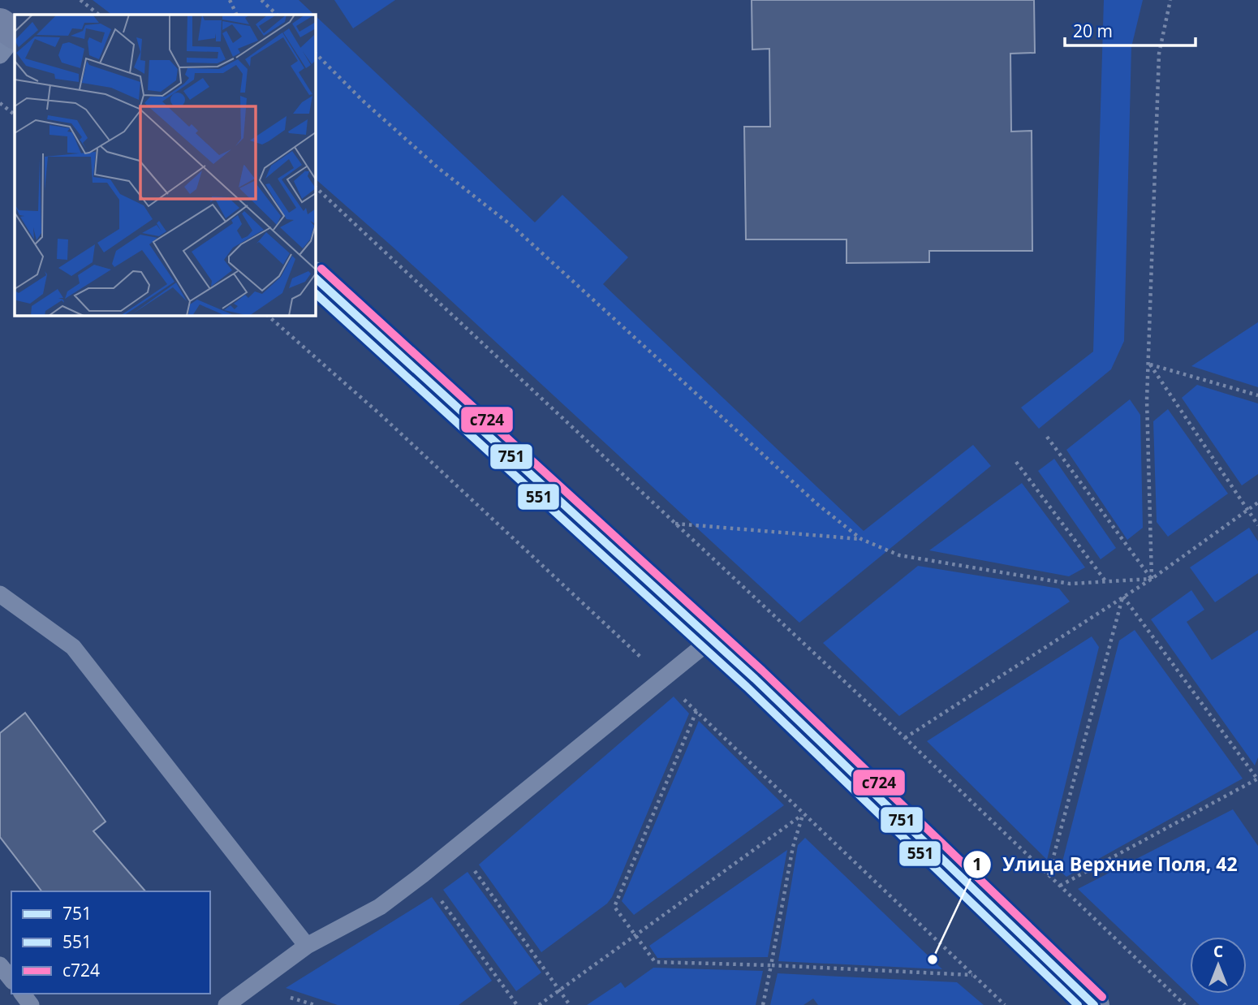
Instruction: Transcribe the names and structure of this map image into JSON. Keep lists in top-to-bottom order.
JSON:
{
  "places": ["Улица Верхние Поля, 42"],
  "lines": ["transit line с724", "transit line 751", "transit line 551"],
  "legend": ["751", "551", "с724"],
  "scale_bar": "20 m",
  "north": "top"
}
